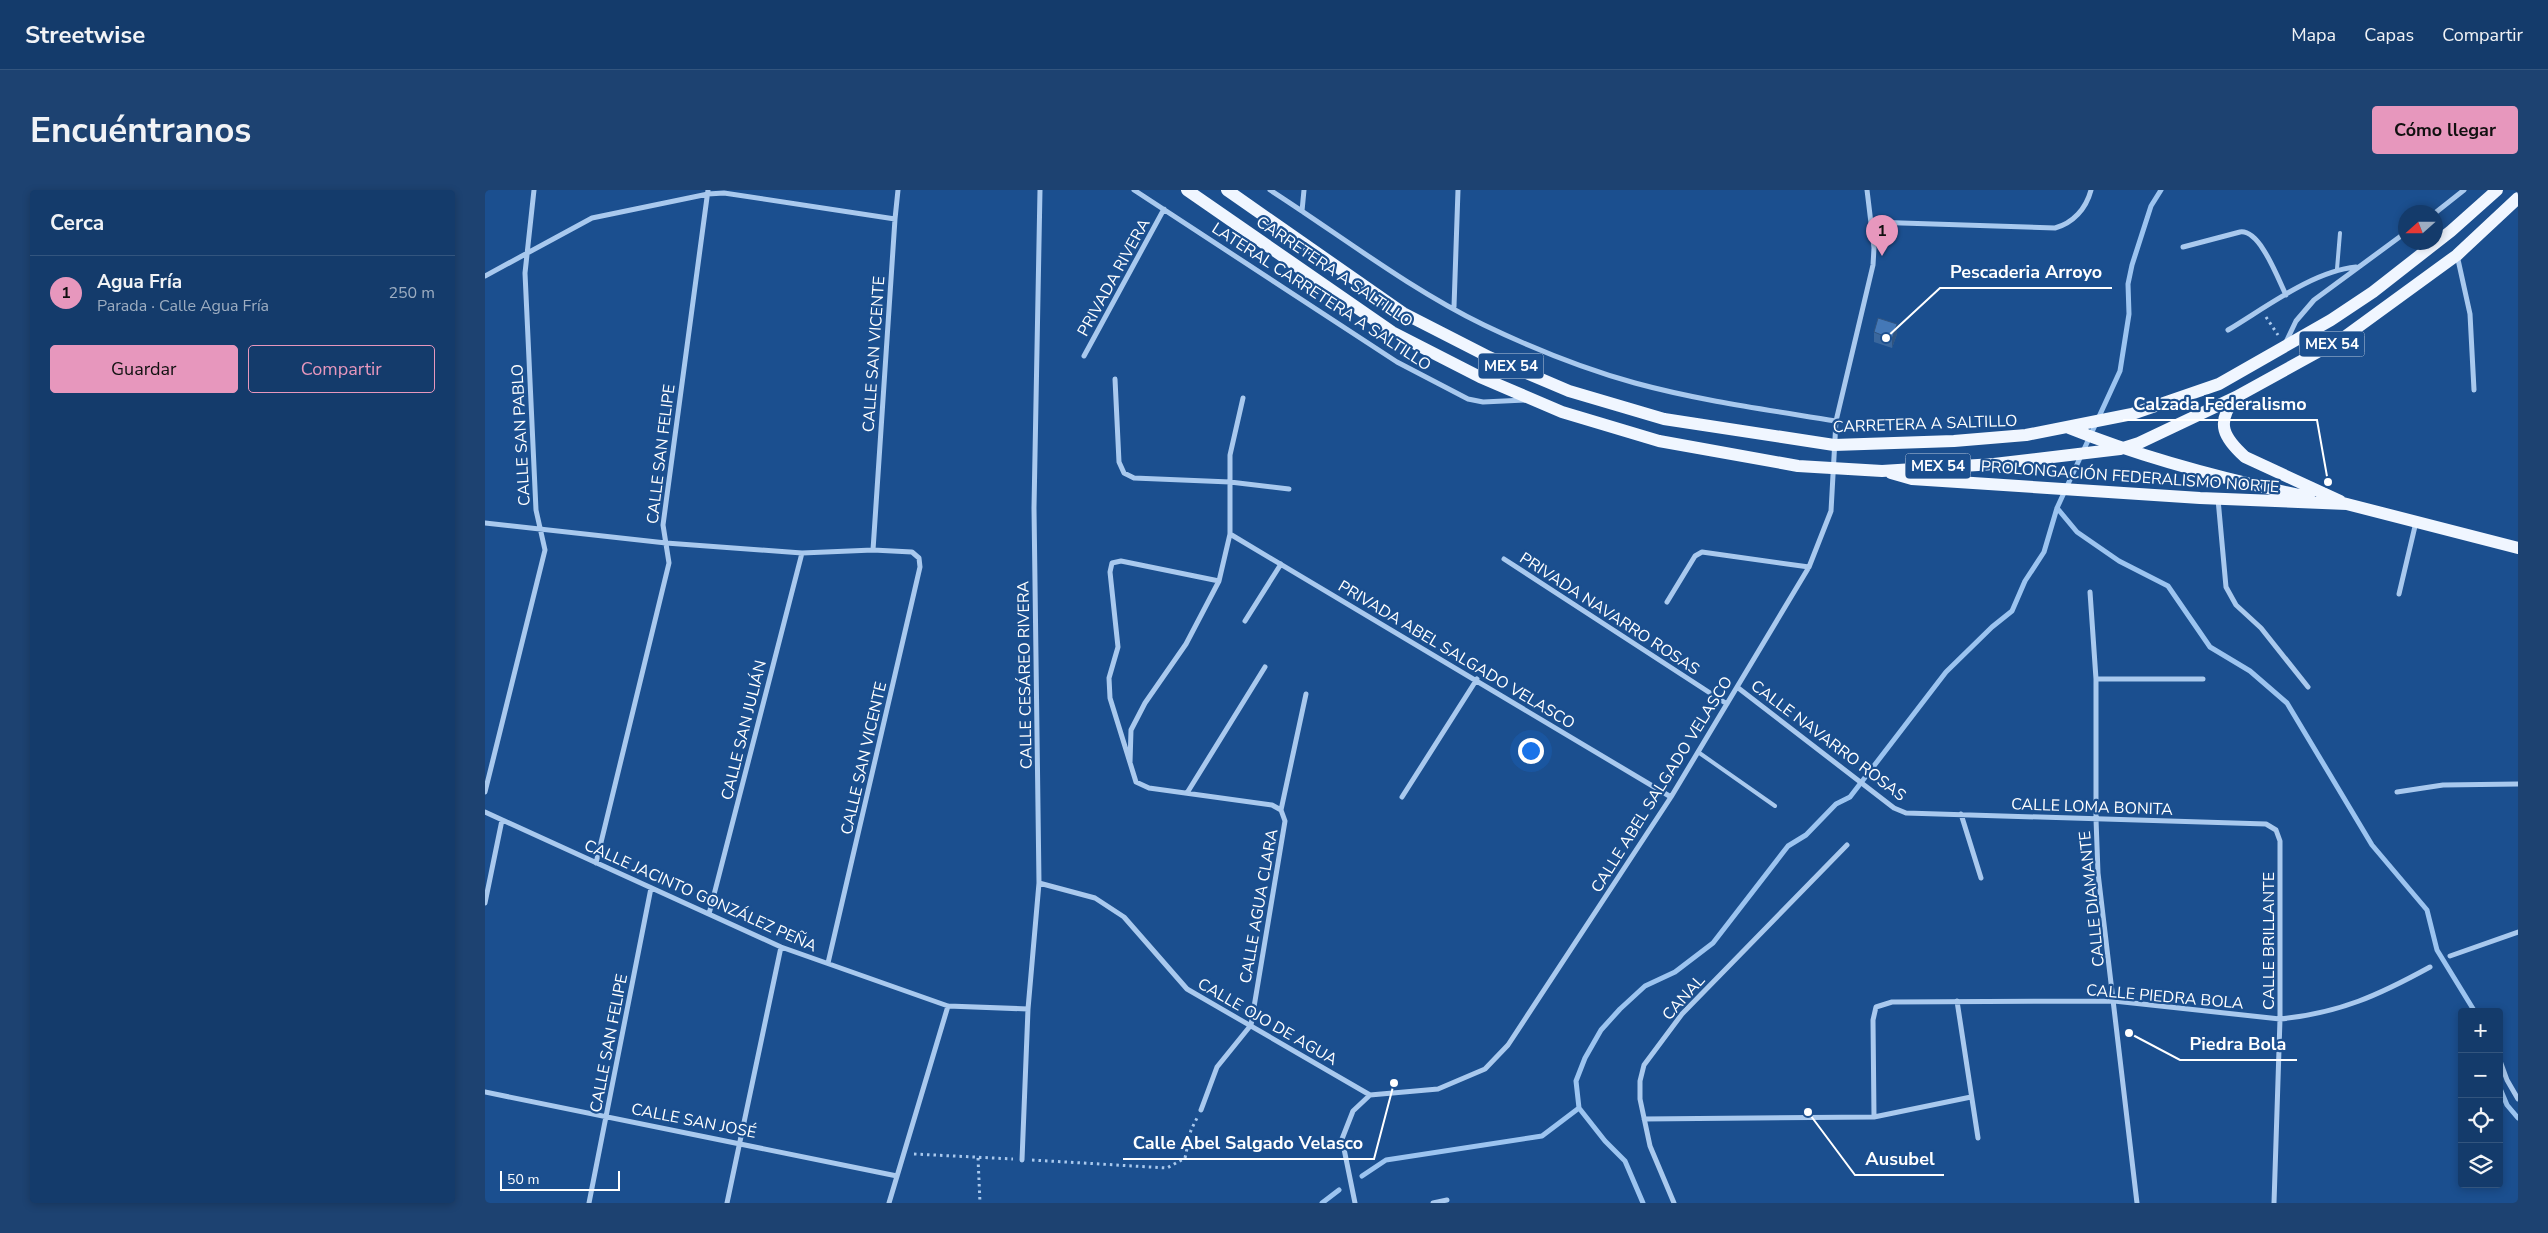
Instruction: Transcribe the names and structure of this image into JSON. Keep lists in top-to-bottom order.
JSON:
{
  "streets": {
    "main road": ["CARRETERA A SALTILLO", "MEX 54", "PROLONGACIÓN FEDERALISMO NORTE"],
    "street": [
      "PRIVADA RIVERA",
      "LATERAL CARRETERA A SALTILLO",
      "CALLE SAN VICENTE",
      "CALLE SAN PABLO",
      "CALLE SAN FELIPE",
      "PRIVADA NAVARRO ROSAS",
      "PRIVADA ABEL SALGADO VELASCO",
      "CALLE CESÁREO RIVERA",
      "CALLE SAN JULIÁN",
      "CALLE NAVARRO ROSAS",
      "CALLE ABEL SALGADO VELASCO",
      "CALLE LOMA BONITA",
      "CALLE JACINTO GONZÁLEZ PEÑA",
      "CALLE DIAMANTE",
      "CALLE AGUA CLARA",
      "CALLE BRILLANTE",
      "CALLE PIEDRA BOLA",
      "CANAL",
      "CALLE OJO DE AGUA",
      "CALLE SAN JOSÉ"
    ]
  },
  "crossings": [
    ["CARRETERA A SALTILLO", "LATERAL CARRETERA A SALTILLO"],
    ["CARRETERA A SALTILLO", "PROLONGACIÓN FEDERALISMO NORTE"],
    ["CARRETERA A SALTILLO", "CALLE ABEL SALGADO VELASCO"],
    ["PRIVADA RIVERA", "LATERAL CARRETERA A SALTILLO"],
    ["CALLE SAN VICENTE", "CALLE JACINTO GONZÁLEZ PEÑA"],
    ["CALLE SAN FELIPE", "CALLE JACINTO GONZÁLEZ PEÑA"],
    ["CALLE SAN FELIPE", "CALLE SAN JOSÉ"],
    ["PRIVADA NAVARRO ROSAS", "CALLE ABEL SALGADO VELASCO"],
    ["PRIVADA ABEL SALGADO VELASCO", "CALLE ABEL SALGADO VELASCO"],
    ["CALLE CESÁREO RIVERA", "CALLE JACINTO GONZÁLEZ PEÑA"],
    ["CALLE CESÁREO RIVERA", "CALLE OJO DE AGUA"],
    ["CALLE SAN JULIÁN", "CALLE JACINTO GONZÁLEZ PEÑA"],
    ["CALLE NAVARRO ROSAS", "CALLE ABEL SALGADO VELASCO"],
    ["CALLE NAVARRO ROSAS", "CALLE LOMA BONITA"],
    ["CALLE ABEL SALGADO VELASCO", "CALLE OJO DE AGUA"],
    ["CALLE LOMA BONITA", "CALLE DIAMANTE"],
    ["CALLE LOMA BONITA", "CALLE BRILLANTE"],
    ["CALLE DIAMANTE", "CALLE PIEDRA BOLA"],
    ["CALLE AGUA CLARA", "CALLE OJO DE AGUA"],
    ["CALLE BRILLANTE", "CALLE PIEDRA BOLA"]
  ],
  "places": [
    "Pescaderia Arroyo",
    "Calzada Federalismo",
    "Piedra Bola",
    "Calle Abel Salgado Velasco",
    "Ausubel"
  ],
  "scale_bar": "50 m",
  "north": "left",
  "page": {
    "header": "Streetwise",
    "nav": ["Mapa", "Capas", "Compartir"],
    "buttons": [
      "Cómo llegar",
      ["Guardar", "Compartir"]
    ],
    "title": "Encuéntranos",
    "heading": "Cerca",
    "pins": "1",
    "list": [
      {
        "mark": "1",
        "name": "Agua Fría",
        "note": "Parada · Calle Agua Fría",
        "value": "250 m"
      }
    ],
    "map_buttons": ["+", "−"],
    "scale": "50 m"
  }
}
